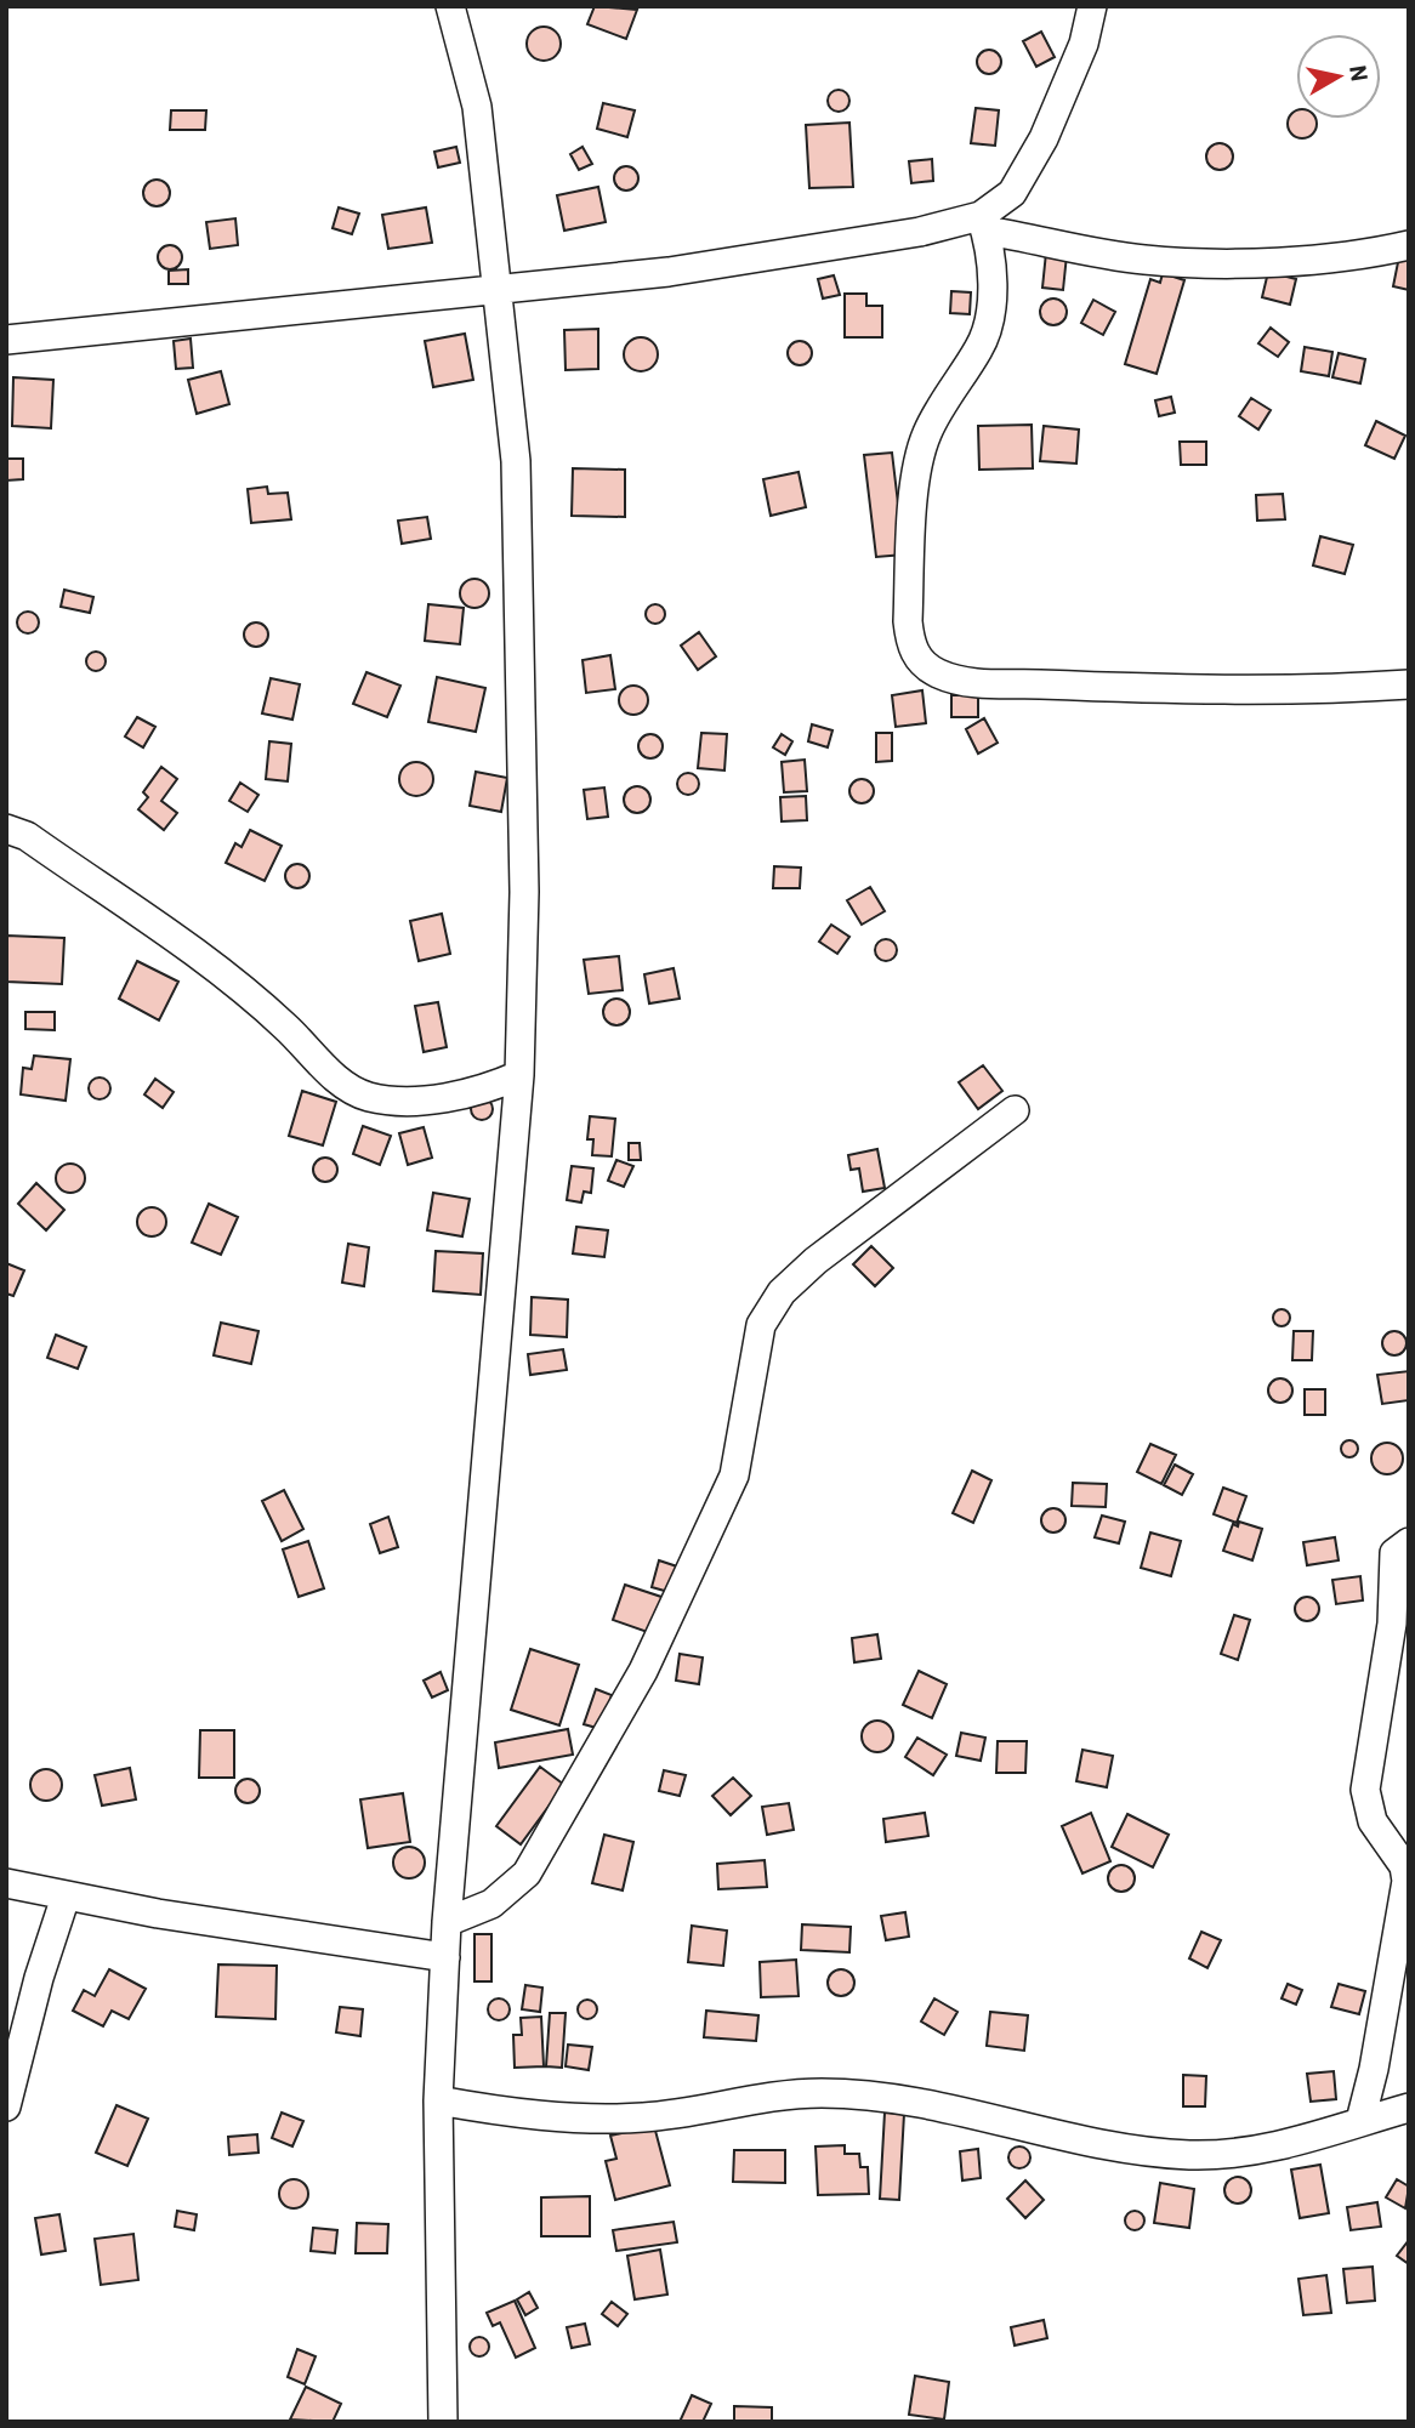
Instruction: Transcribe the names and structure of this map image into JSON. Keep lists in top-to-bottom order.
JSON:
{
  "north": "right"
}
